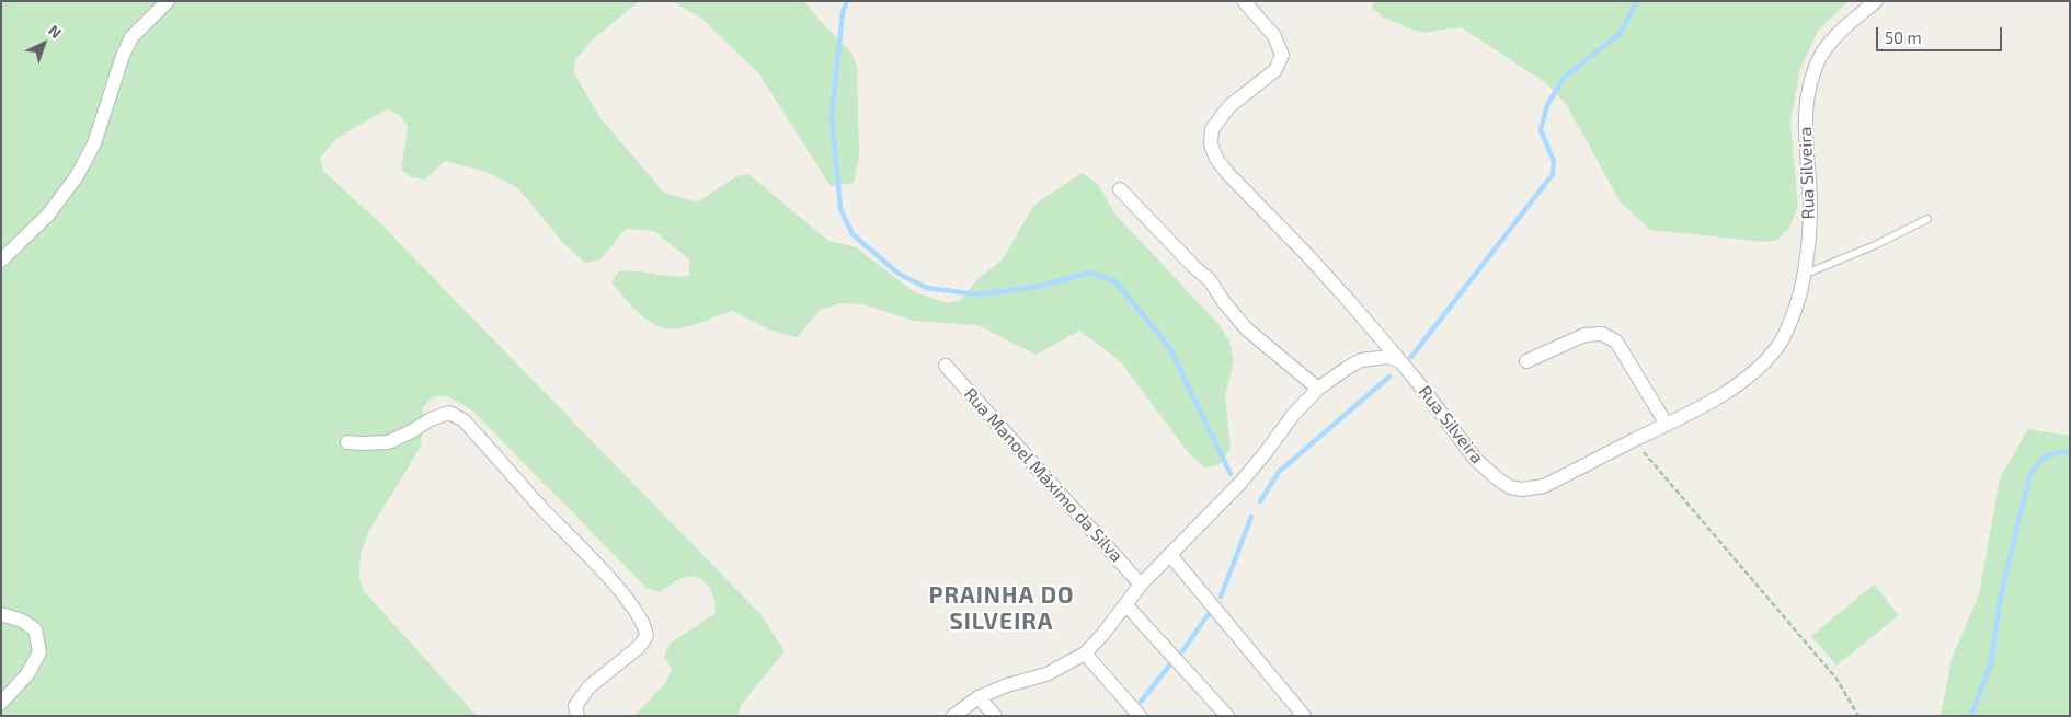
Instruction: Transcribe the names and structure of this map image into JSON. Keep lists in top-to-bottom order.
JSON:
{
  "streets": {
    "street": ["Rua Silveira", "Rua Manoel Máximo da Silva"]
  },
  "districts": ["PRAINHA DO SILVEIRA"],
  "scale_bar": "50 m",
  "north": "top right"
}
